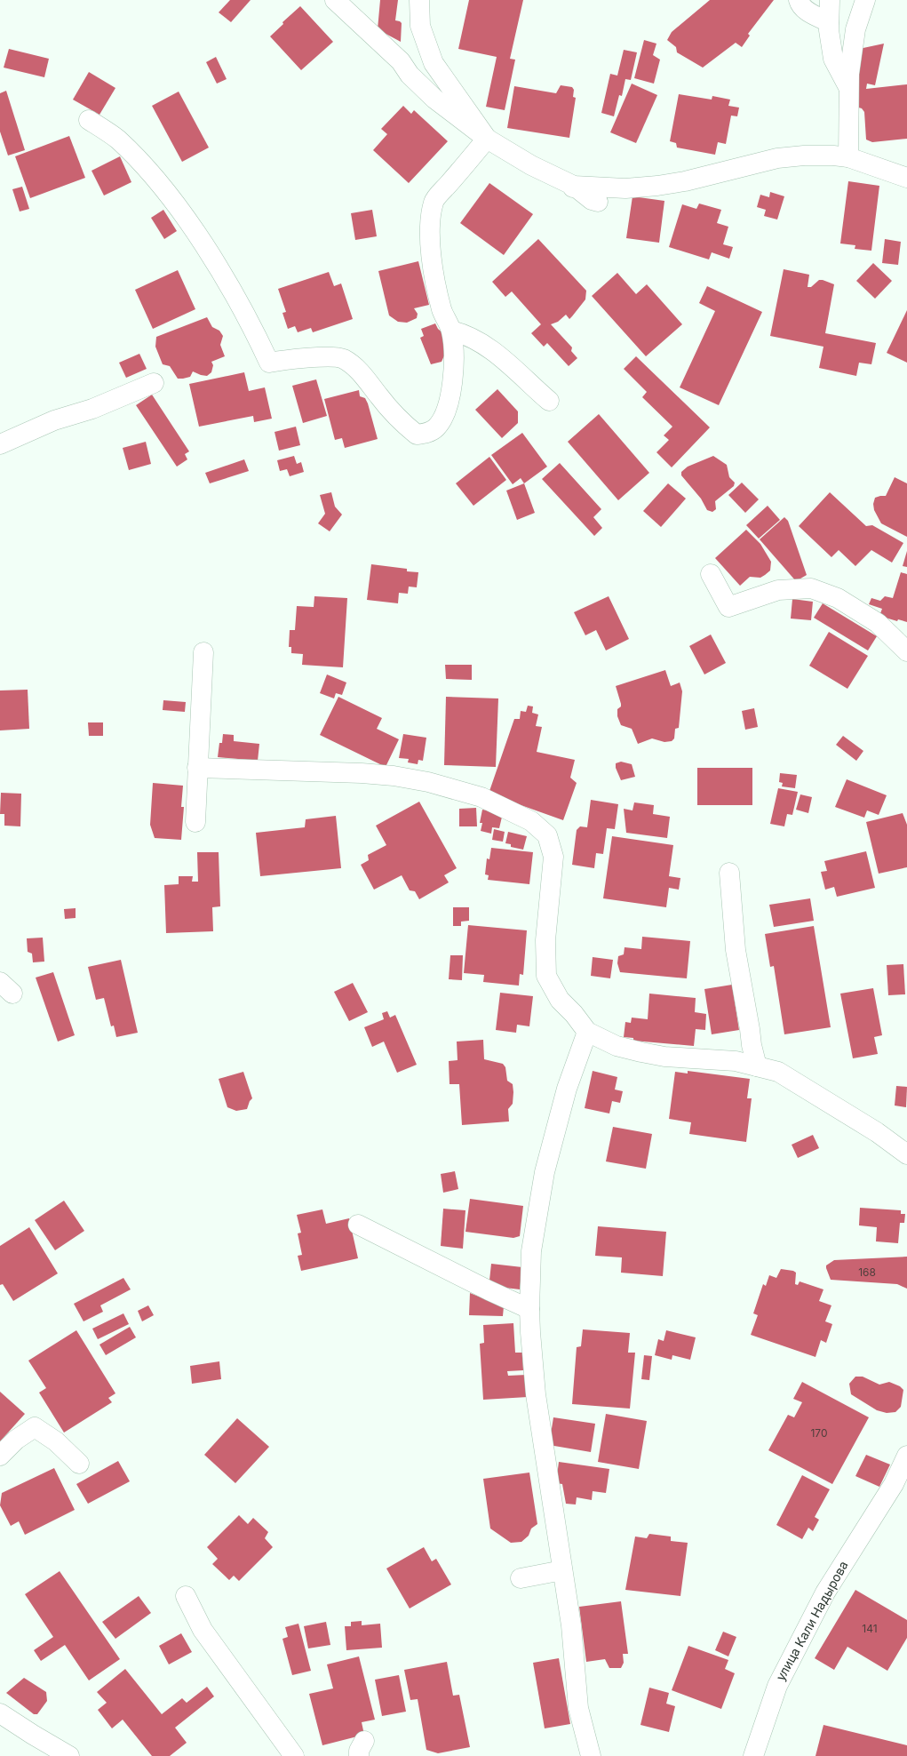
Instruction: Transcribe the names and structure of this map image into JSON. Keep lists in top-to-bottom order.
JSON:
{
  "streets": {
    "street": ["улица Кали Надырова"]
  },
  "house_numbers": ["168", "170", "141"]
}
